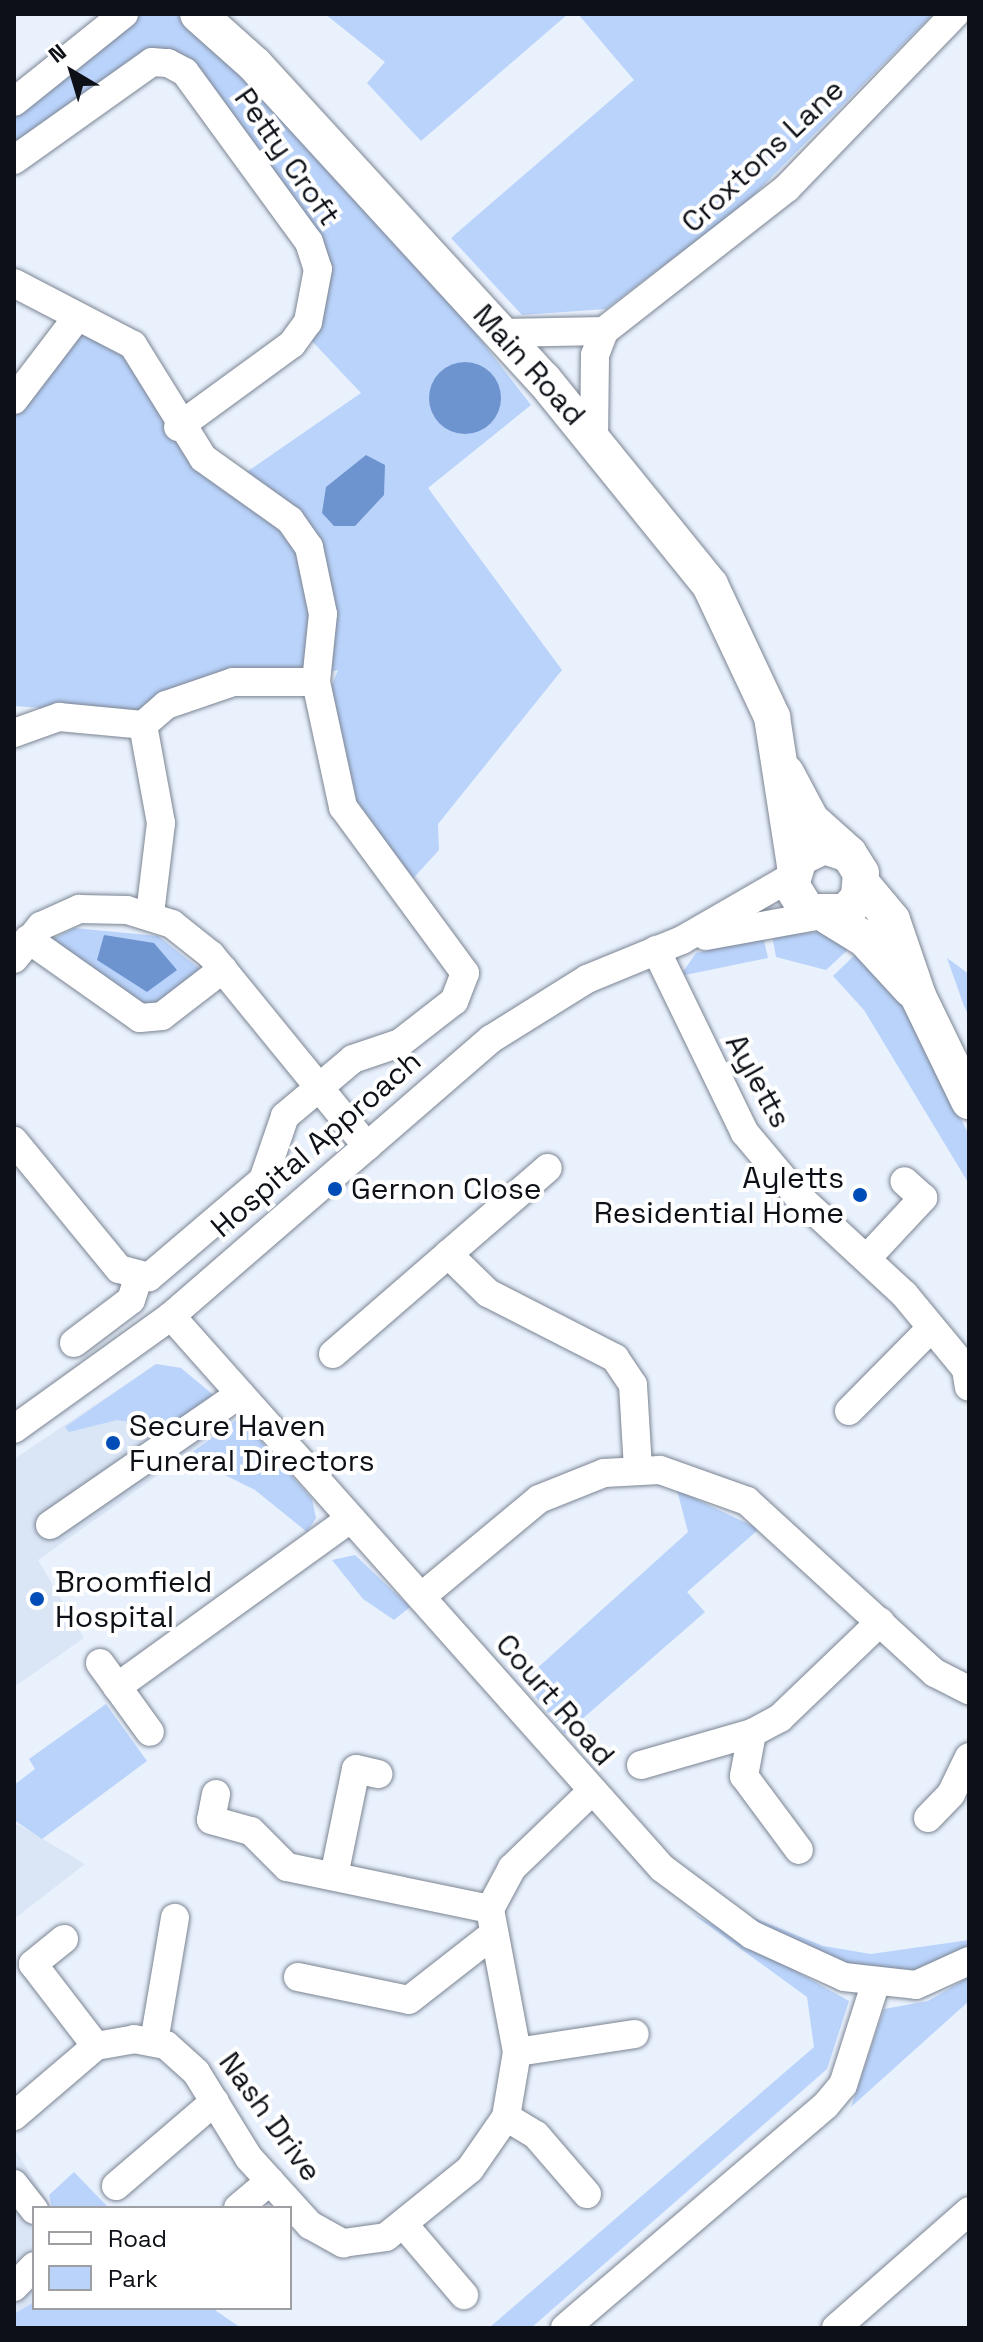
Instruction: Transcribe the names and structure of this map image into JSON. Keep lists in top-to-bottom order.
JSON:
{
  "streets": {
    "main road": ["Main Road"],
    "street": [
      "Croxtons Lane",
      "Petty Croft",
      "Ayletts",
      "Hospital Approach",
      "Court Road",
      "Nash Drive"
    ]
  },
  "crossings": [
    ["Main Road", "Hospital Approach"],
    ["Ayletts", "Hospital Approach"],
    ["Hospital Approach", "Court Road"]
  ],
  "places": [
    "Gernon Close",
    "Ayletts Residential Home",
    "Secure Haven Funeral Directors",
    "Broomfield Hospital"
  ],
  "legend": ["Road", "Park"],
  "north": "top left"
}
